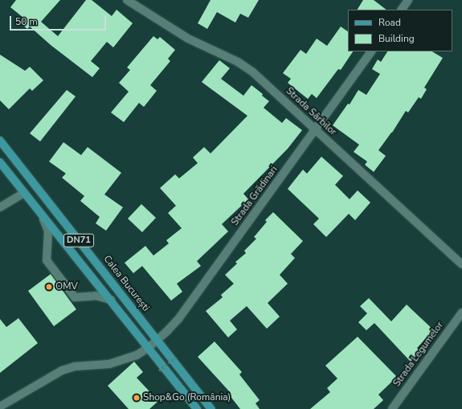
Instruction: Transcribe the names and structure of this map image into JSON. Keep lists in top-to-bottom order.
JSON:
{
  "streets": {
    "main road": ["DN71", "Calea București"],
    "street": ["Strada Sârbilor", "Strada Grădinari", "Strada Legumelor"]
  },
  "crossings": [
    ["Strada Sârbilor", "Strada Grădinari"],
    ["Strada Grădinari", "DN71"],
    ["Strada Grădinari", "Calea București"]
  ],
  "places": ["OMV", "Shop&Go (România)"],
  "legend": ["Road", "Building"],
  "scale_bar": "50 m"
}
